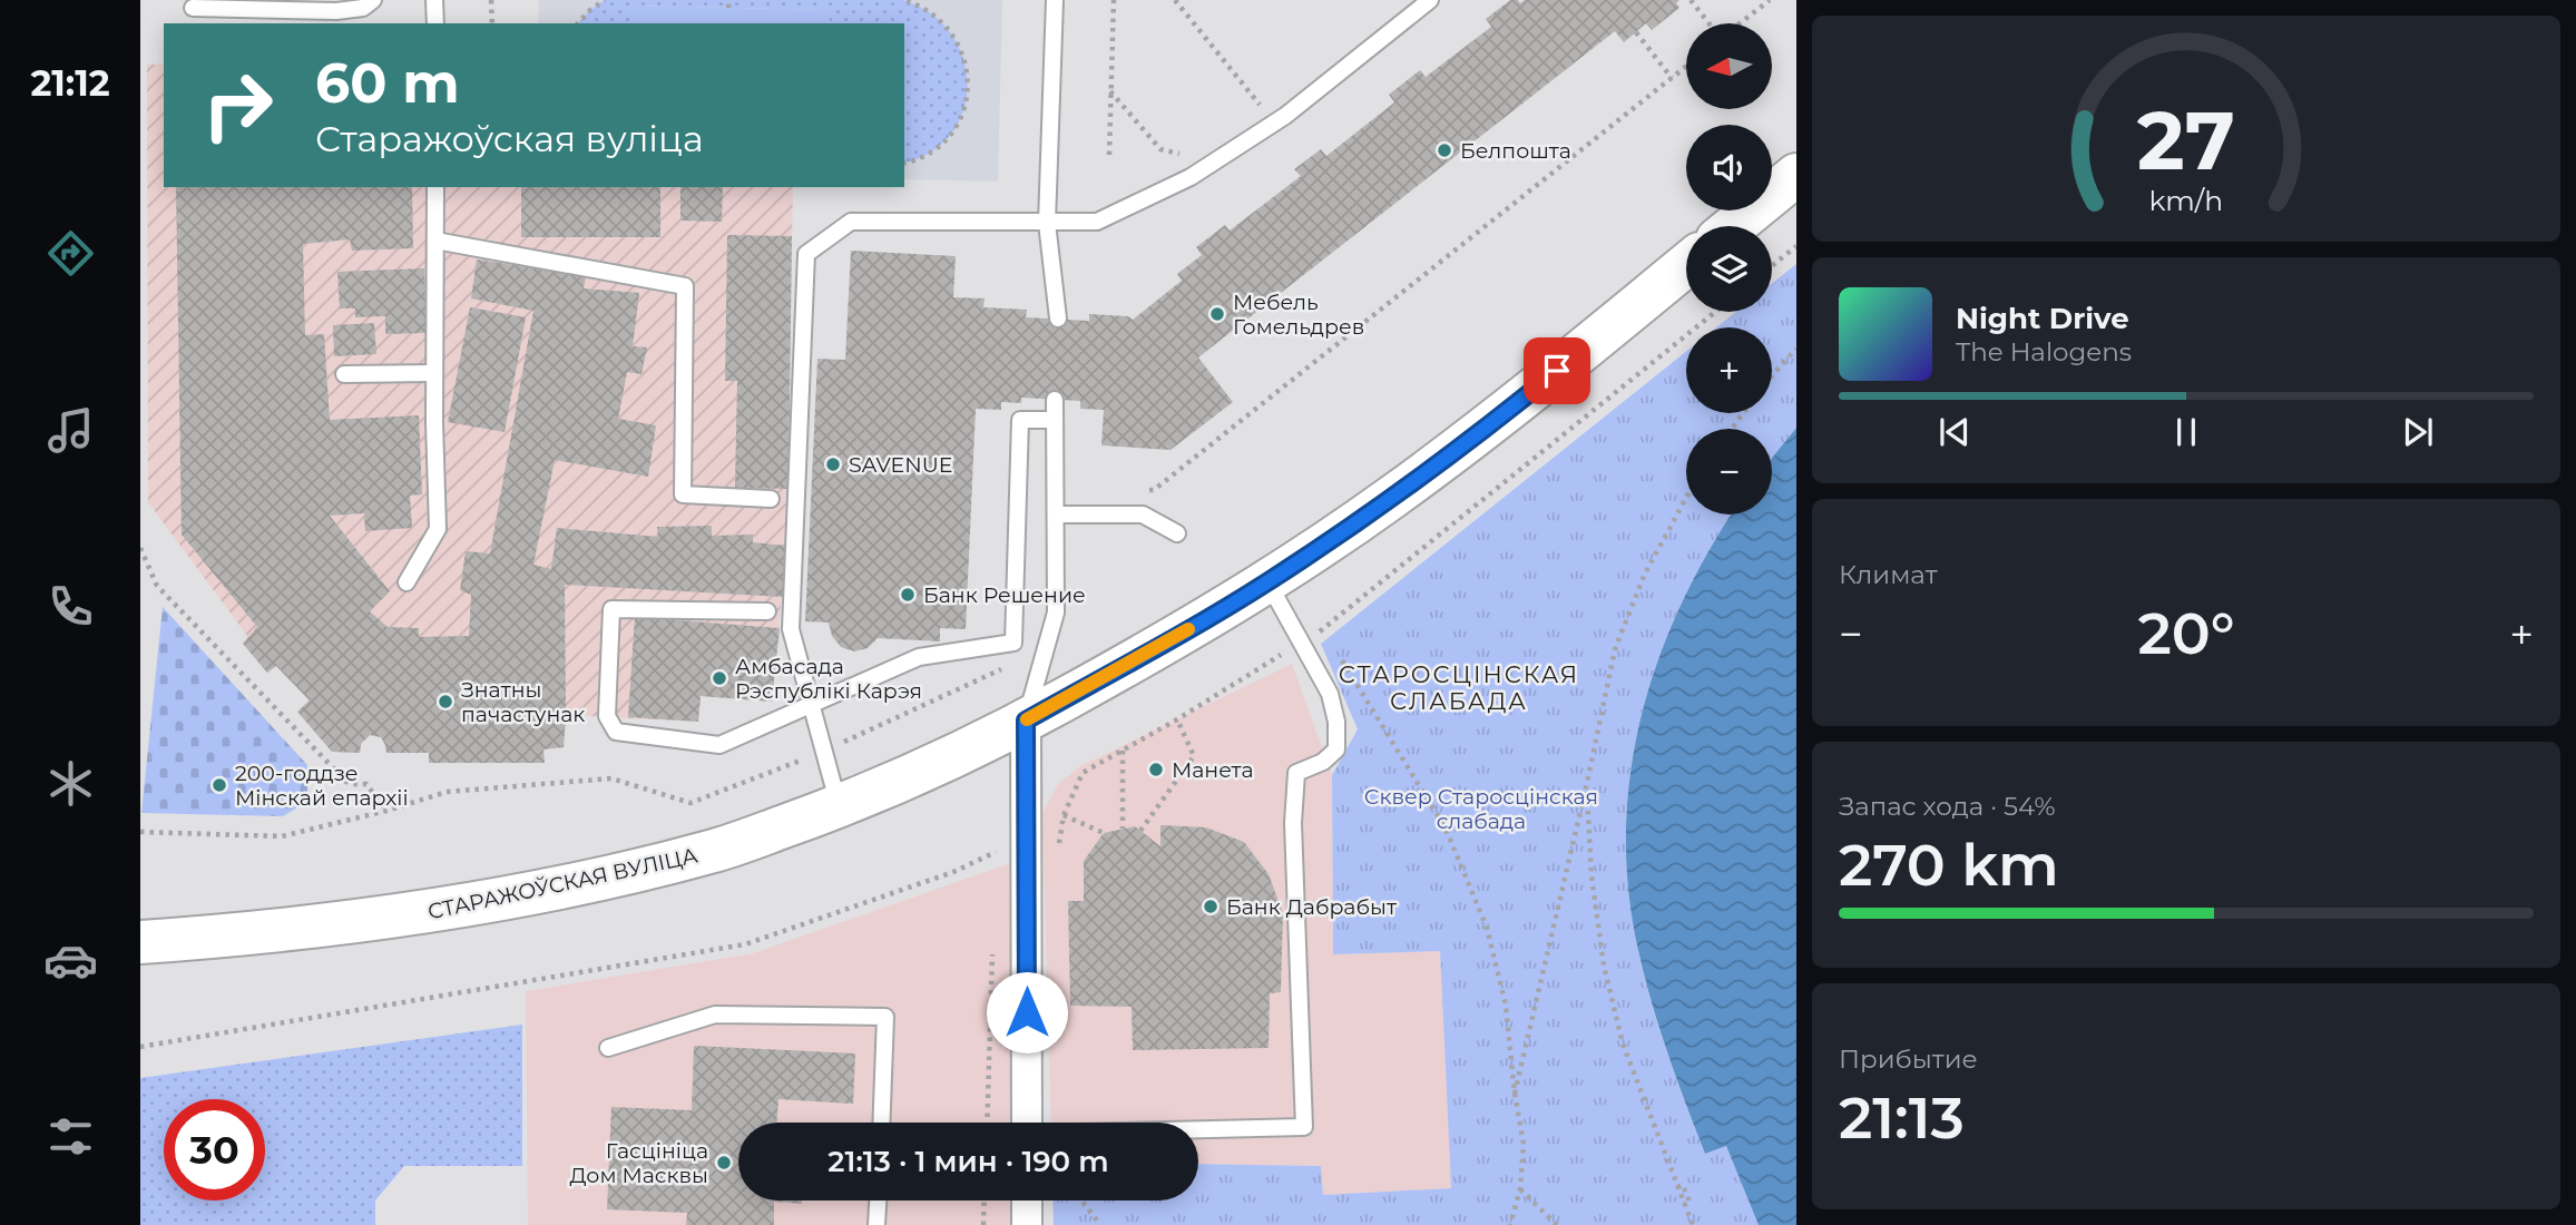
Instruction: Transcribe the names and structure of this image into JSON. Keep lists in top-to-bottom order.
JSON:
{
  "streets": {
    "main road": ["СТАРАЖОЎСКАЯ ВУЛІЦА"]
  },
  "districts": ["СТАРОСЦІНСКАЯ СЛАБАДА"],
  "parks": ["Сквер Старосцінская слабада"],
  "places": [
    "Белпошта",
    "Мебель Гомельдрев",
    "SAVENUE",
    "Банк Решение",
    "Амбасада Рэспублікі Карэя",
    "Знатны пачастунак",
    "Манета",
    "200-годдзе Мінскай епархіі",
    "Банк Дабрабыт",
    "Гасцініца Дом Масквы"
  ],
  "north": "left",
  "page": {
    "tabs": "21:12",
    "map_buttons": ["+", "−"],
    "turn": ["60 m", "Старажоўская вуліца"],
    "song": ["Night Drive", "The Halogens"],
    "tile": [
      "Климат",
      ["Запас хода · 54%", "270 km"],
      ["Прибытие", "21:13"]
    ],
    "heat": ["−", "20°", "+"],
    "limit": "30",
    "trip": "21:13 · 1 мин · 190 m",
    "gauge": ["27", "km/h"]
  }
}
